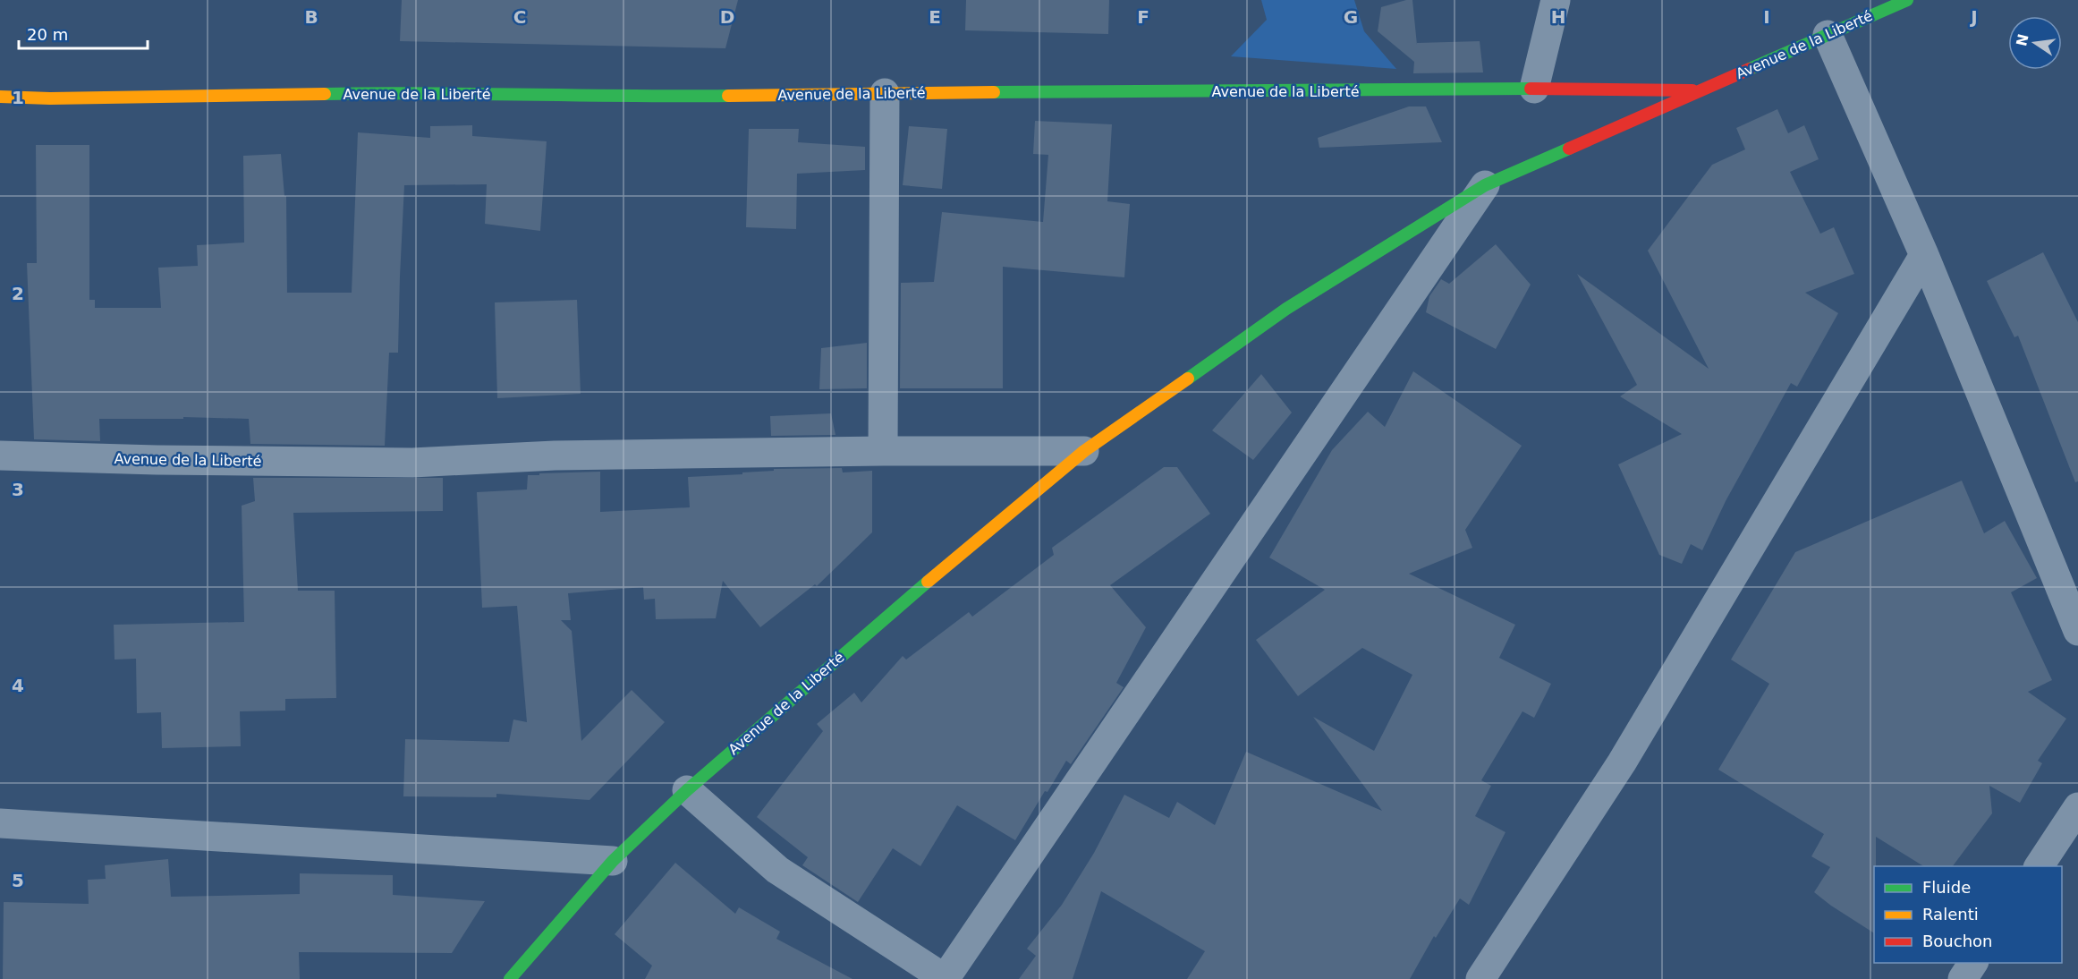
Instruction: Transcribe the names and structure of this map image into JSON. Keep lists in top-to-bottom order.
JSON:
{
  "streets": {
    "main road": ["Avenue de la Liberté"]
  },
  "legend": ["Fluide", "Ralenti", "Bouchon"],
  "scale_bar": "20 m",
  "north": "left",
  "grid": {
    "columns": [
      "B",
      "C",
      "D",
      "E",
      "F",
      "G",
      "H",
      "I",
      "J"
    ],
    "rows": [
      "1",
      "2",
      "3",
      "4",
      "5"
    ]
  }
}
